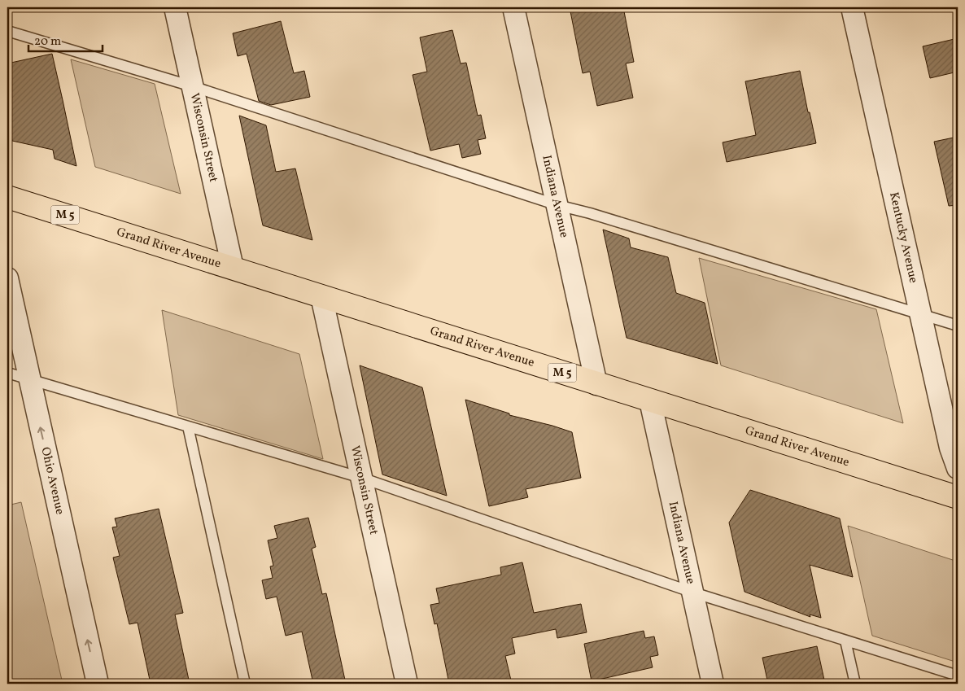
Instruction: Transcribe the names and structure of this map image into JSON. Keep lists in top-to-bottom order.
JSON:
{
  "streets": {
    "main road": ["M 5", "Grand River Avenue"],
    "street": [
      "Wisconsin Street",
      "Indiana Avenue",
      "Kentucky Avenue",
      "Ohio Avenue"
    ]
  },
  "crossings": [
    ["Wisconsin Street", "Grand River Avenue"],
    ["Indiana Avenue", "Grand River Avenue"]
  ],
  "one_way": ["Ohio Avenue"],
  "scale_bar": "20 m"
}
